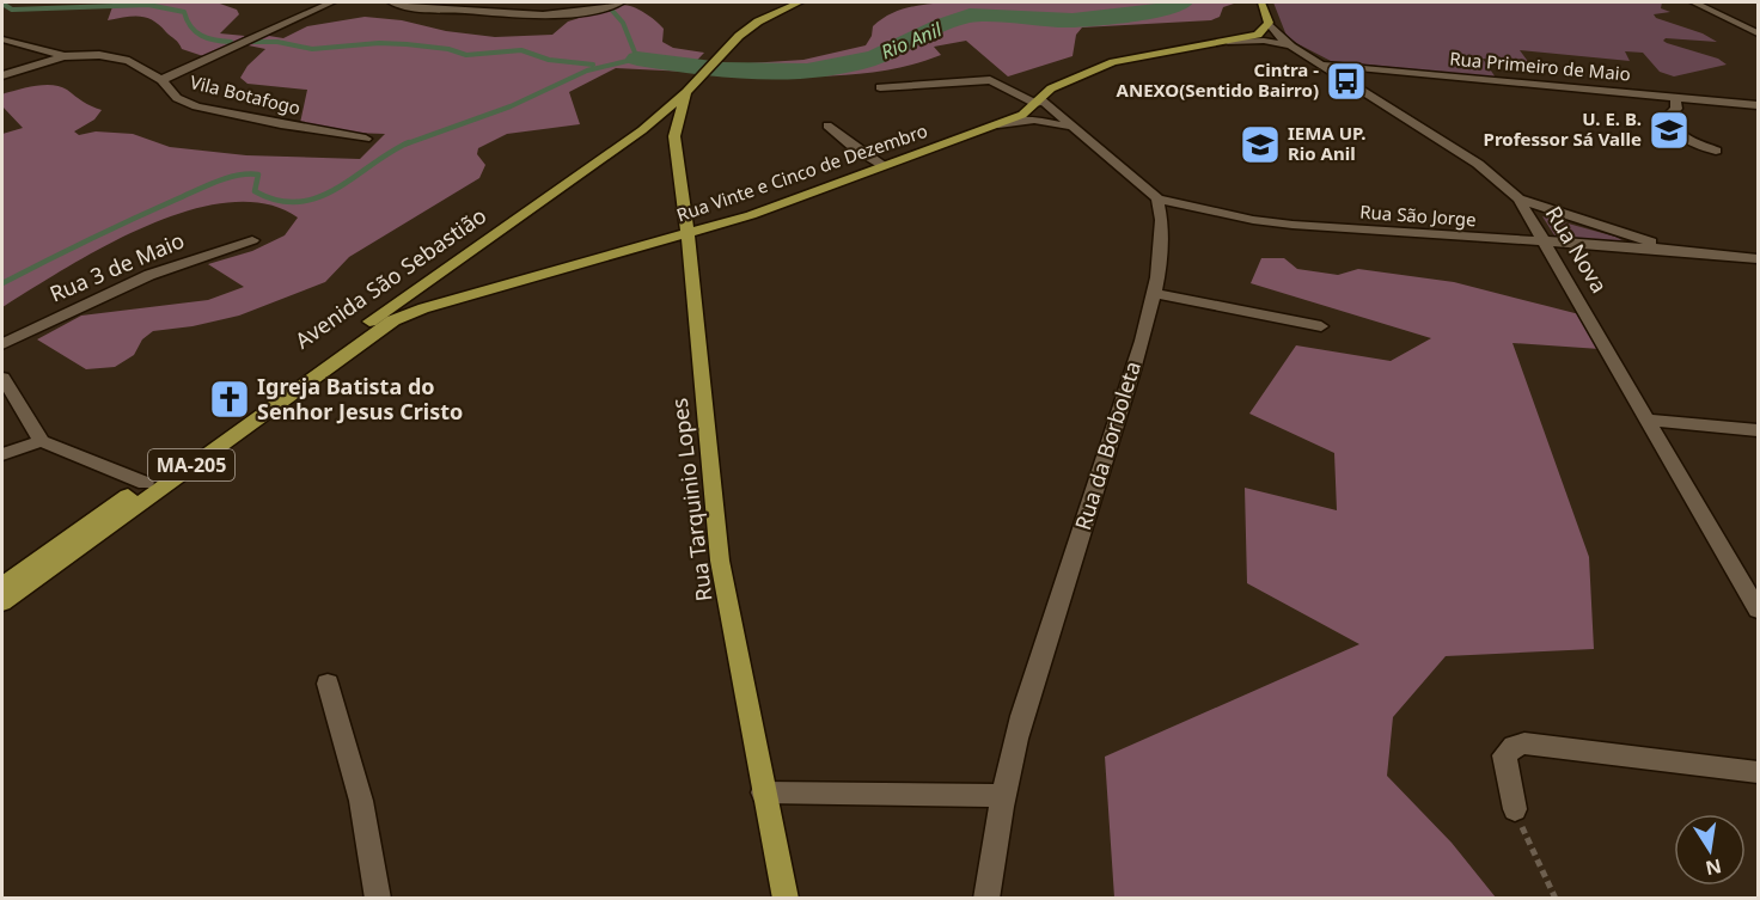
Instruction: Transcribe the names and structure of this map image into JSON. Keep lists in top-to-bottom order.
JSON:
{
  "streets": {
    "main road": [
      "Rua Vinte e Cinco de Dezembro",
      "Rua Nova",
      "Avenida São Sebastião",
      "MA-205",
      "Rua Tarquinio Lopes"
    ],
    "street": [
      "Rua Primeiro de Maio",
      "Vila Botafogo",
      "Rua São Jorge",
      "Rua 3 de Maio",
      "Rua da Borboleta"
    ]
  },
  "crossings": [
    ["Rua Primeiro de Maio", "Rua Nova"],
    ["Rua Vinte e Cinco de Dezembro", "Rua Nova"],
    ["Rua Vinte e Cinco de Dezembro", "Avenida São Sebastião"],
    ["Rua Vinte e Cinco de Dezembro", "Rua Tarquinio Lopes"],
    ["Rua São Jorge", "Rua Nova"],
    ["Rua São Jorge", "Rua da Borboleta"],
    ["Avenida São Sebastião", "Rua Tarquinio Lopes"]
  ],
  "water": ["Rio Anil"],
  "places": {
    "bus stop": ["Cintra - ANEXO(Sentido Bairro)"],
    "school or university": ["U. E. B. Professor Sá Valle", "IEMA UP. Rio Anil"],
    "church": ["Igreja Batista do Senhor Jesus Cristo"]
  },
  "north": "bottom"
}
